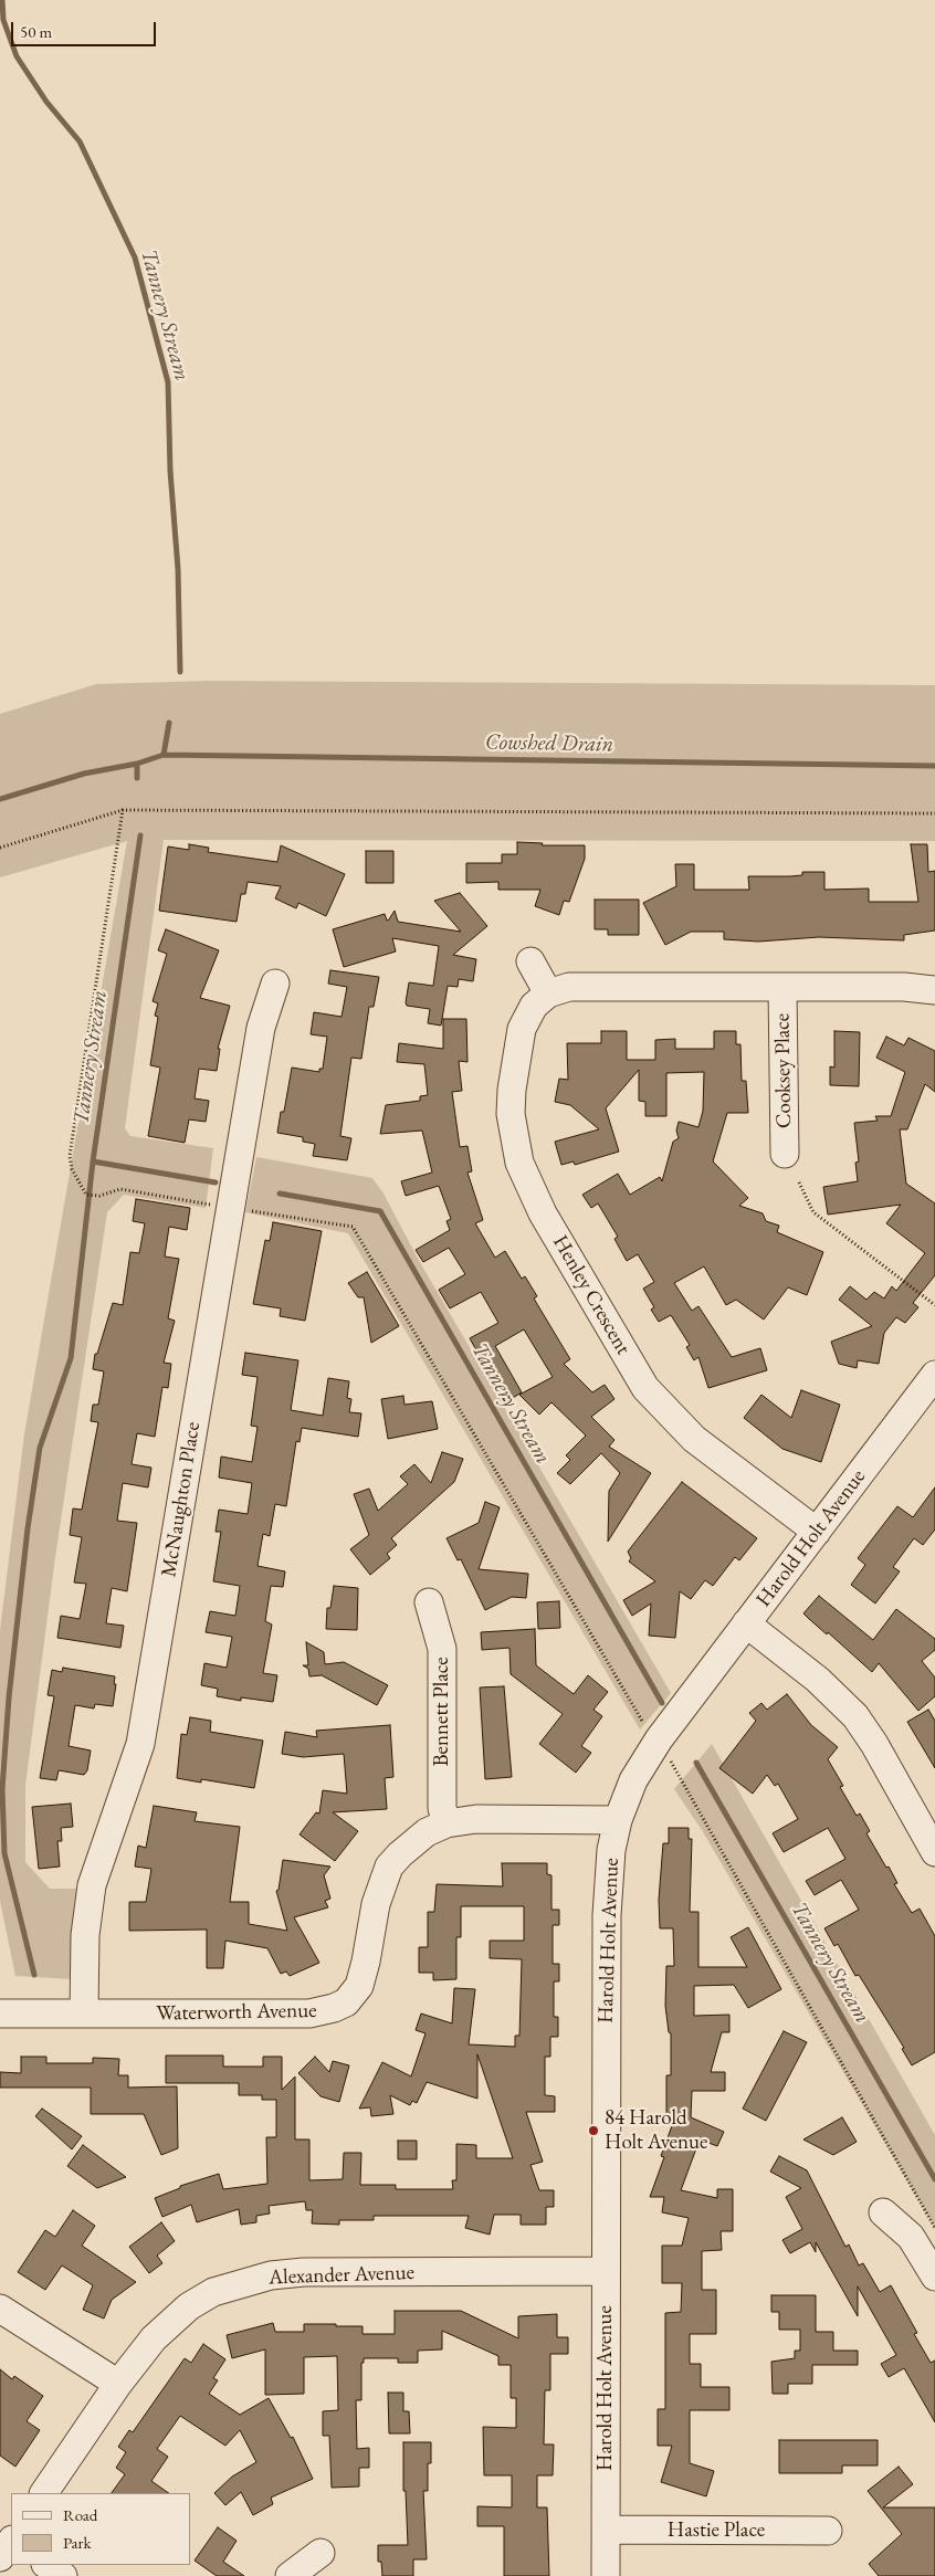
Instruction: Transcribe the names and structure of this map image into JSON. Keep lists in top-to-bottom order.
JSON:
{
  "streets": {
    "street": [
      "Cooksey Place",
      "Henley Crescent",
      "McNaughton Place",
      "Harold Holt Avenue",
      "Bennett Place",
      "Waterworth Avenue",
      "Alexander Avenue",
      "Hastie Place"
    ]
  },
  "crossings": [
    ["Henley Crescent", "Harold Holt Avenue"],
    ["McNaughton Place", "Waterworth Avenue"],
    ["Harold Holt Avenue", "Waterworth Avenue"],
    ["Harold Holt Avenue", "Alexander Avenue"],
    ["Harold Holt Avenue", "Hastie Place"],
    ["Bennett Place", "Waterworth Avenue"]
  ],
  "water": ["Tannery Stream", "Cowshed Drain"],
  "places": ["84 Harold Holt Avenue"],
  "legend": ["Road", "Park"],
  "scale_bar": "50 m"
}
